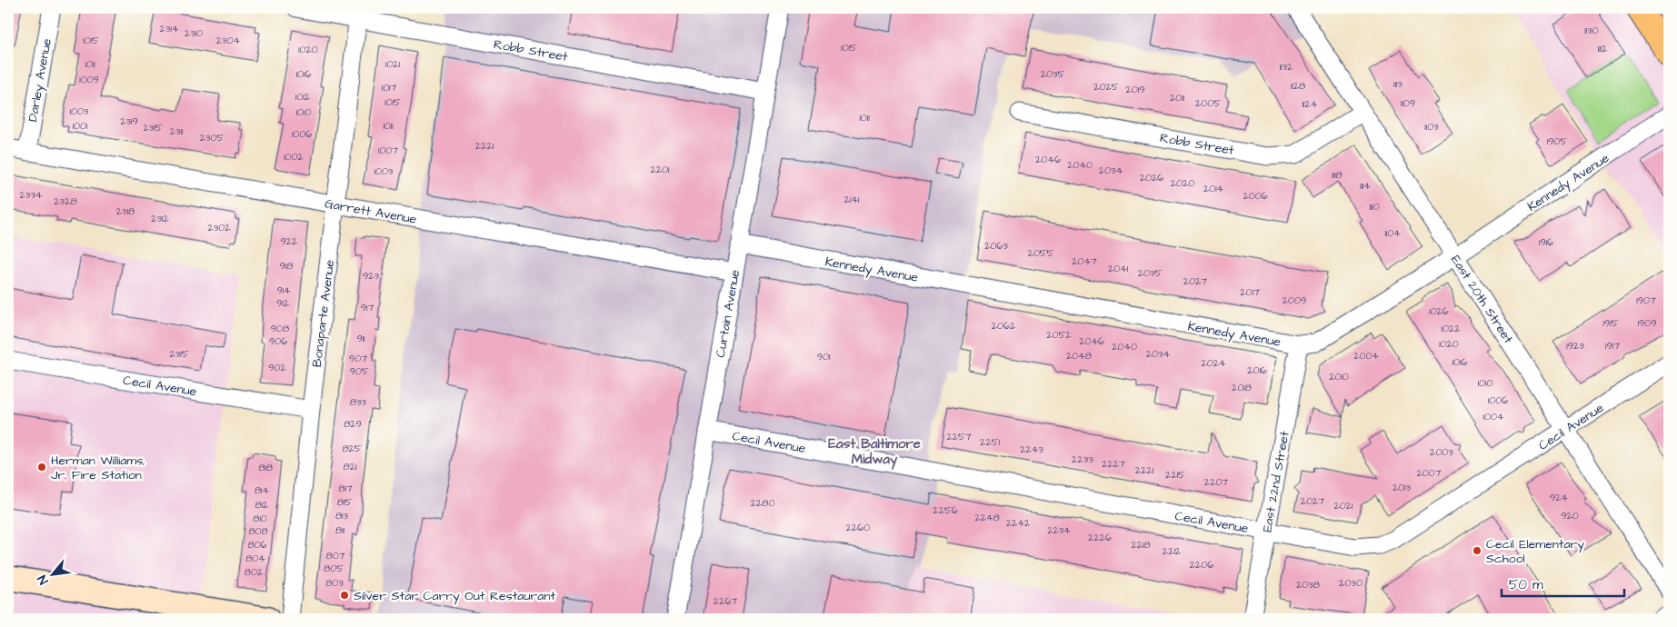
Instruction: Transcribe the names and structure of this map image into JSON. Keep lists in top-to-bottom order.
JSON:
{
  "streets": {
    "street": [
      "Robb Street",
      "Darley Avenue",
      "Kennedy Avenue",
      "Garrett Avenue",
      "East 20th Street",
      "Bonaparte Avenue",
      "Curtain Avenue",
      "Cecil Avenue",
      "East 22nd Street"
    ]
  },
  "crossings": [
    ["Robb Street", "East 20th Street"],
    ["Robb Street", "Bonaparte Avenue"],
    ["Robb Street", "Curtain Avenue"],
    ["Darley Avenue", "Garrett Avenue"],
    ["Kennedy Avenue", "East 20th Street"],
    ["Kennedy Avenue", "Curtain Avenue"],
    ["Kennedy Avenue", "East 22nd Street"],
    ["Garrett Avenue", "Bonaparte Avenue"],
    ["Garrett Avenue", "Curtain Avenue"],
    ["East 20th Street", "Cecil Avenue"],
    ["Bonaparte Avenue", "Cecil Avenue"],
    ["Curtain Avenue", "Cecil Avenue"],
    ["Cecil Avenue", "East 22nd Street"]
  ],
  "districts": ["East Baltimore Midway"],
  "places": ["Herman Williams, Jr. Fire Station", "Cecil Elementary School", "Silver Star Carry Out Restaurant"],
  "house_numbers": [
    "2314",
    "1130",
    "2310",
    "1015",
    "2304",
    "1015",
    "1112",
    "1020",
    "1011",
    "1021",
    "1132",
    "1016",
    "2035",
    "1009",
    "1113",
    "1128",
    "2025",
    "1017",
    "2019",
    "1012",
    "2011",
    "1015",
    "2005",
    "1109",
    "1124",
    "1003",
    "1010",
    "1011",
    "2319",
    "1001",
    "1011",
    "1103",
    "2315",
    "2311",
    "1006",
    "2305",
    "1905",
    "2221",
    "1007",
    "1002",
    "2046",
    "2040",
    "2201",
    "2034",
    "1003",
    "1118",
    "2026",
    "2020",
    "1114",
    "2014",
    "2334",
    "2006",
    "2141",
    "2328",
    "1110",
    "2318",
    "2312",
    "2302",
    "1104",
    "922",
    "1916",
    "2063",
    "2055",
    "2047",
    "918",
    "2041",
    "2035",
    "923",
    "2027",
    "914",
    "2017",
    "2009",
    "1907",
    "912",
    "917",
    "1026",
    "1915",
    "1909",
    "2062",
    "908",
    "1022",
    "2052",
    "911",
    "906",
    "2046",
    "1020",
    "1923",
    "1917",
    "2040",
    "2315",
    "2034",
    "2048",
    "2004",
    "901",
    "907",
    "1016",
    "2024",
    "902",
    "2016",
    "905",
    "2010",
    "1010",
    "2018",
    "1006",
    "833",
    "1004",
    "829",
    "2257",
    "2251",
    "825",
    "2243",
    "2003",
    "2233",
    "2227",
    "821",
    "818",
    "2221",
    "2007",
    "2215",
    "2207",
    "2013",
    "817",
    "814",
    "924",
    "2027",
    "815",
    "2280",
    "812",
    "2021",
    "2256",
    "813",
    "920",
    "2248",
    "810",
    "2242",
    "2260",
    "811",
    "2234",
    "808",
    "2226",
    "806",
    "2218",
    "2212",
    "807",
    "804",
    "2206",
    "805",
    "802",
    "803",
    "2030",
    "2038",
    "2267"
  ],
  "scale_bar": "50 m",
  "north": "bottom left"
}
